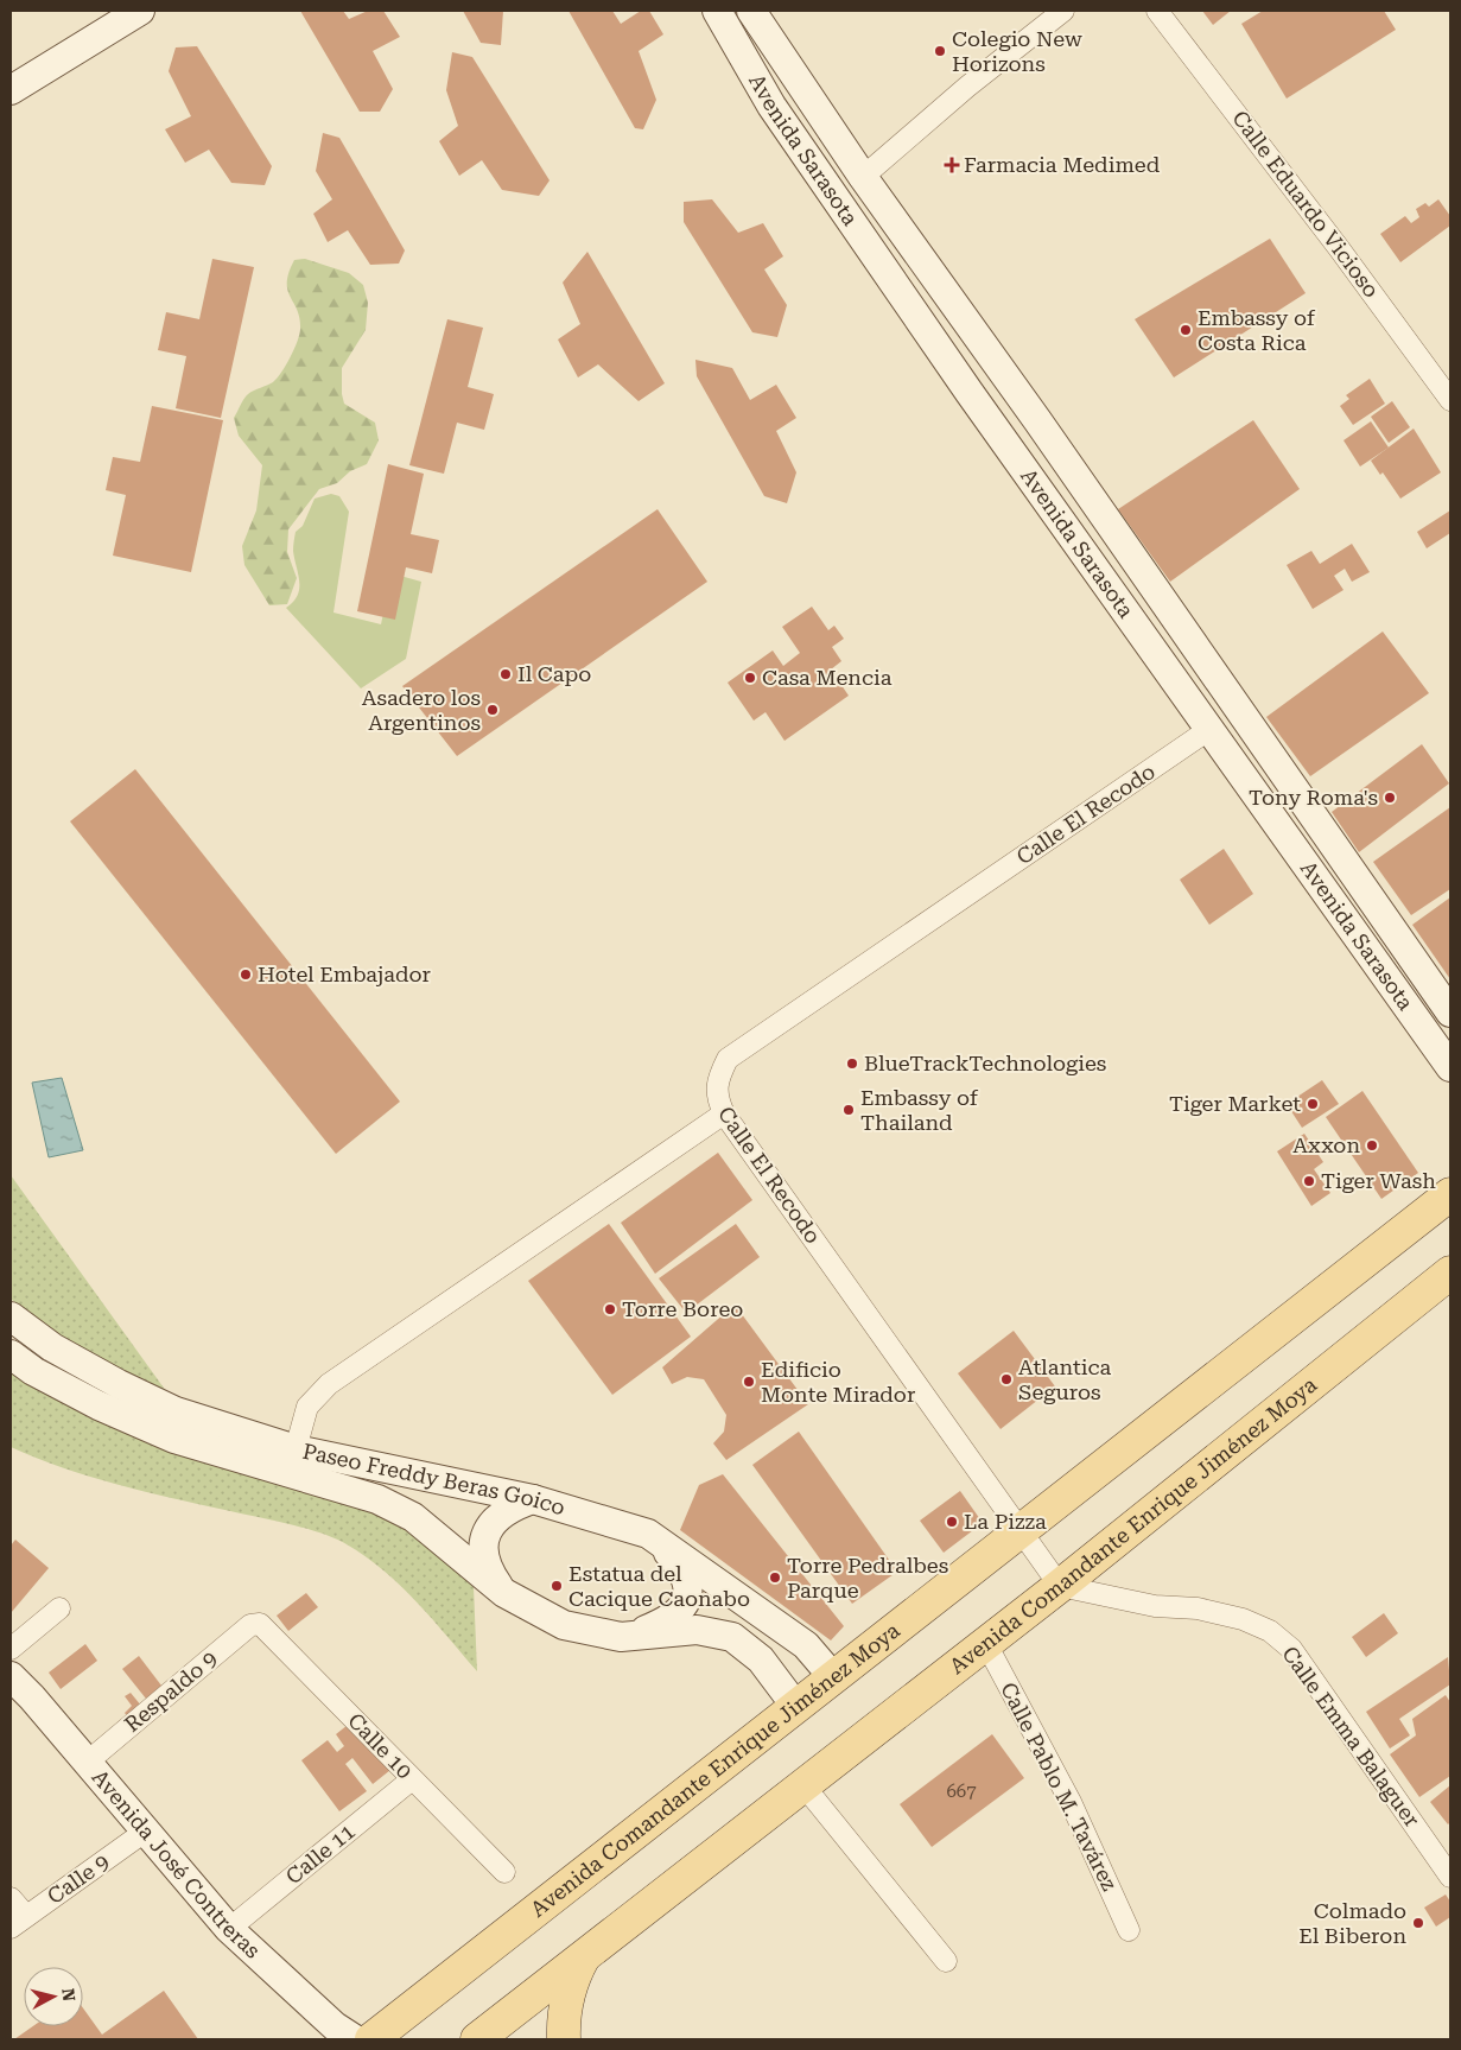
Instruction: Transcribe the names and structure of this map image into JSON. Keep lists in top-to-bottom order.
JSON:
{
  "streets": {
    "main road": [
      "Avenida Sarasota",
      "Paseo Freddy Beras Goico",
      "Avenida Comandante Enrique Jiménez Moya",
      "Avenida José Contreras"
    ],
    "street": [
      "Calle Eduardo Vicioso",
      "Calle El Recodo",
      "Respaldo 9",
      "Calle Emma Balaguer",
      "Calle 10",
      "Calle Pablo M. Tavárez",
      "Calle 11",
      "Calle 9"
    ]
  },
  "crossings": [
    ["Avenida Sarasota", "Calle El Recodo"],
    ["Calle El Recodo", "Avenida Comandante Enrique Jiménez Moya"],
    ["Calle El Recodo", "Calle Emma Balaguer"],
    ["Paseo Freddy Beras Goico", "Avenida Comandante Enrique Jiménez Moya"],
    ["Avenida Comandante Enrique Jiménez Moya", "Calle Emma Balaguer"],
    ["Avenida Comandante Enrique Jiménez Moya", "Calle Pablo M. Tavárez"],
    ["Respaldo 9", "Calle 10"],
    ["Respaldo 9", "Avenida José Contreras"],
    ["Calle 10", "Calle 11"],
    ["Calle 11", "Avenida José Contreras"],
    ["Avenida José Contreras", "Calle 9"]
  ],
  "places": {
    "other": [
      "Colegio New Horizons",
      "Embassy of Costa Rica",
      "Il Capo",
      "Casa Mencia",
      "Asadero los Argentinos",
      "Tony Roma's",
      "Hotel Embajador",
      "BlueTrackTechnologies",
      "Tiger Market",
      "Embassy of Thailand",
      "Axxon",
      "Tiger Wash",
      "Torre Boreo",
      "Atlantica Seguros",
      "Edificio Monte Mirador",
      "La Pizza",
      "Torre Pedralbes Parque",
      "Estatua del Cacique Caonabo",
      "Colmado El Biberon"
    ],
    "health": ["Farmacia Medimed"]
  },
  "house_numbers": ["667"],
  "north": "right"
}
